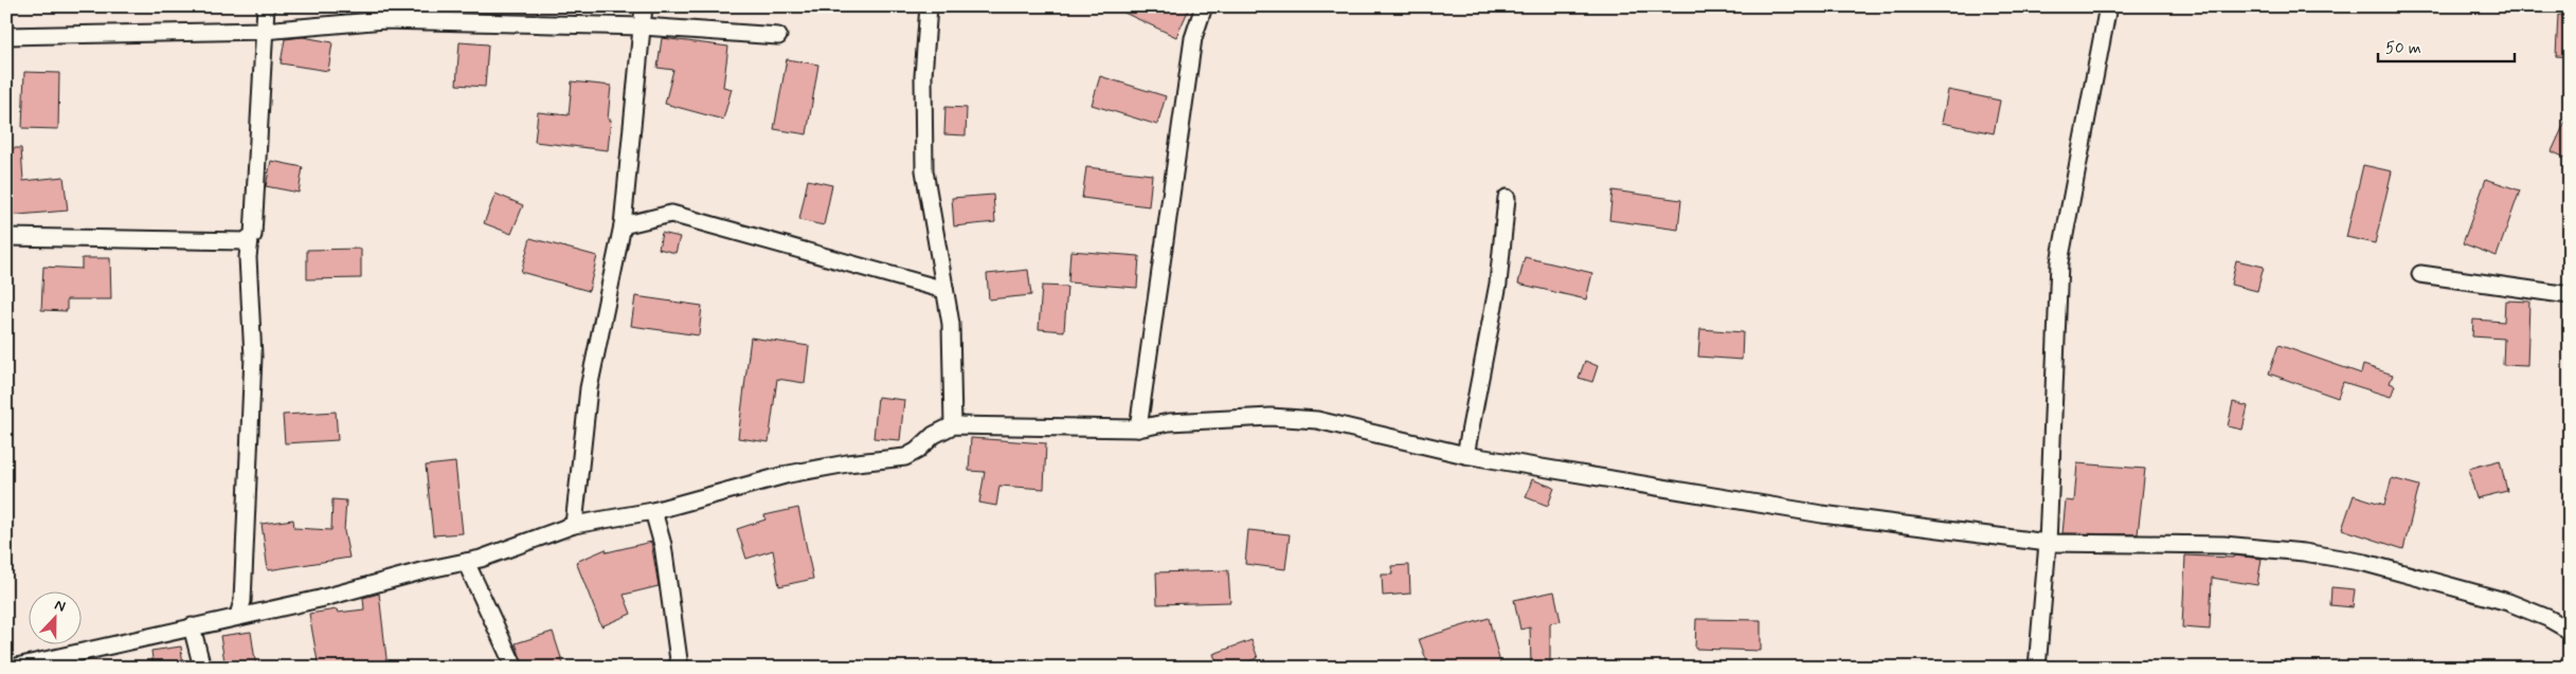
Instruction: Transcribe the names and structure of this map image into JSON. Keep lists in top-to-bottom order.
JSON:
{
  "scale_bar": "50 m",
  "north": "top"
}
